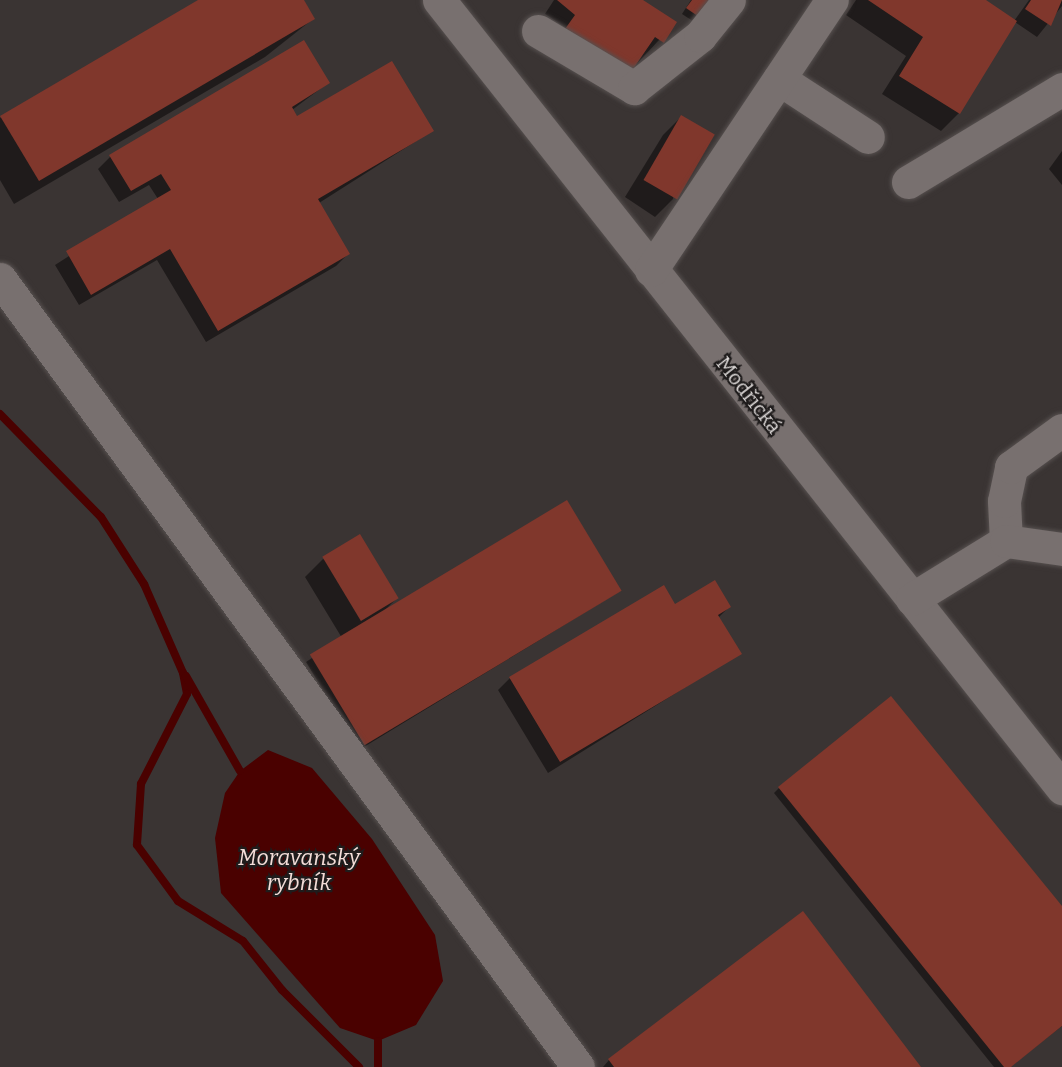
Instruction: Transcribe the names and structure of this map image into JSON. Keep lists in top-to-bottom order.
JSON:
{
  "streets": {
    "street": ["Modřická"]
  },
  "water": ["Moravanský rybník"]
}
